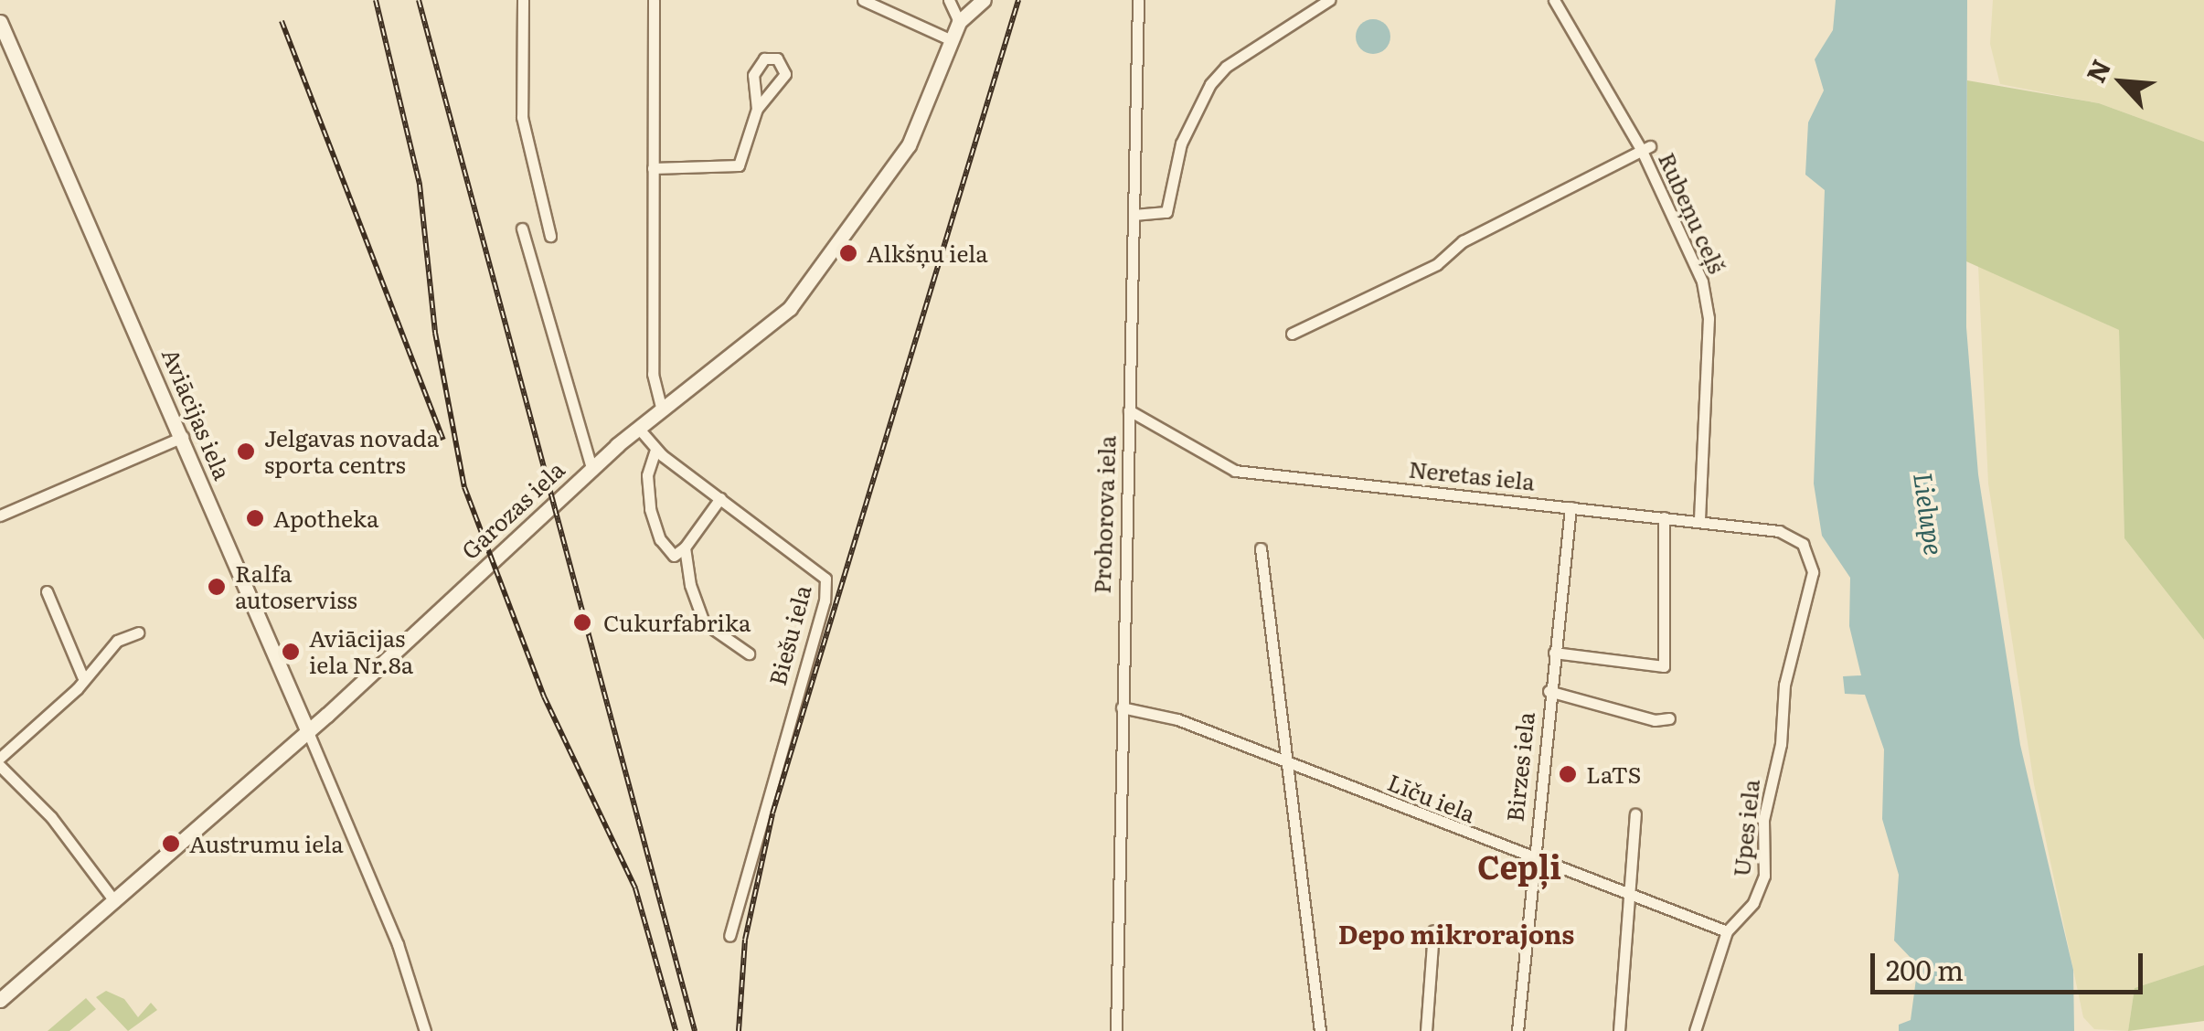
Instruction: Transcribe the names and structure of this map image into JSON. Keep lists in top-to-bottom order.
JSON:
{
  "streets": {
    "main road": ["Aviācijas iela", "Garozas iela"],
    "street": [
      "Rubeņu ceļš",
      "Neretas iela",
      "Prohorova iela",
      "Biešu iela",
      "Birzes iela",
      "Līču iela",
      "Upes iela"
    ]
  },
  "crossings": [
    ["Rubeņu ceļš", "Neretas iela"],
    ["Aviācijas iela", "Garozas iela"],
    ["Neretas iela", "Prohorova iela"],
    ["Neretas iela", "Birzes iela"],
    ["Neretas iela", "Upes iela"],
    ["Garozas iela", "Biešu iela"],
    ["Prohorova iela", "Līču iela"],
    ["Birzes iela", "Līču iela"],
    ["Līču iela", "Upes iela"]
  ],
  "districts": ["Cepļi", "Depo mikrorajons"],
  "water": ["Lielupe"],
  "places": [
    "Alkšņu iela",
    "Jelgavas novada sporta centrs",
    "Apotheka",
    "Ralfa autoserviss",
    "Cukurfabrika",
    "Aviācijas iela Nr.8a",
    "LaTS",
    "Austrumu iela"
  ],
  "scale_bar": "200 m",
  "north": "top left"
}
